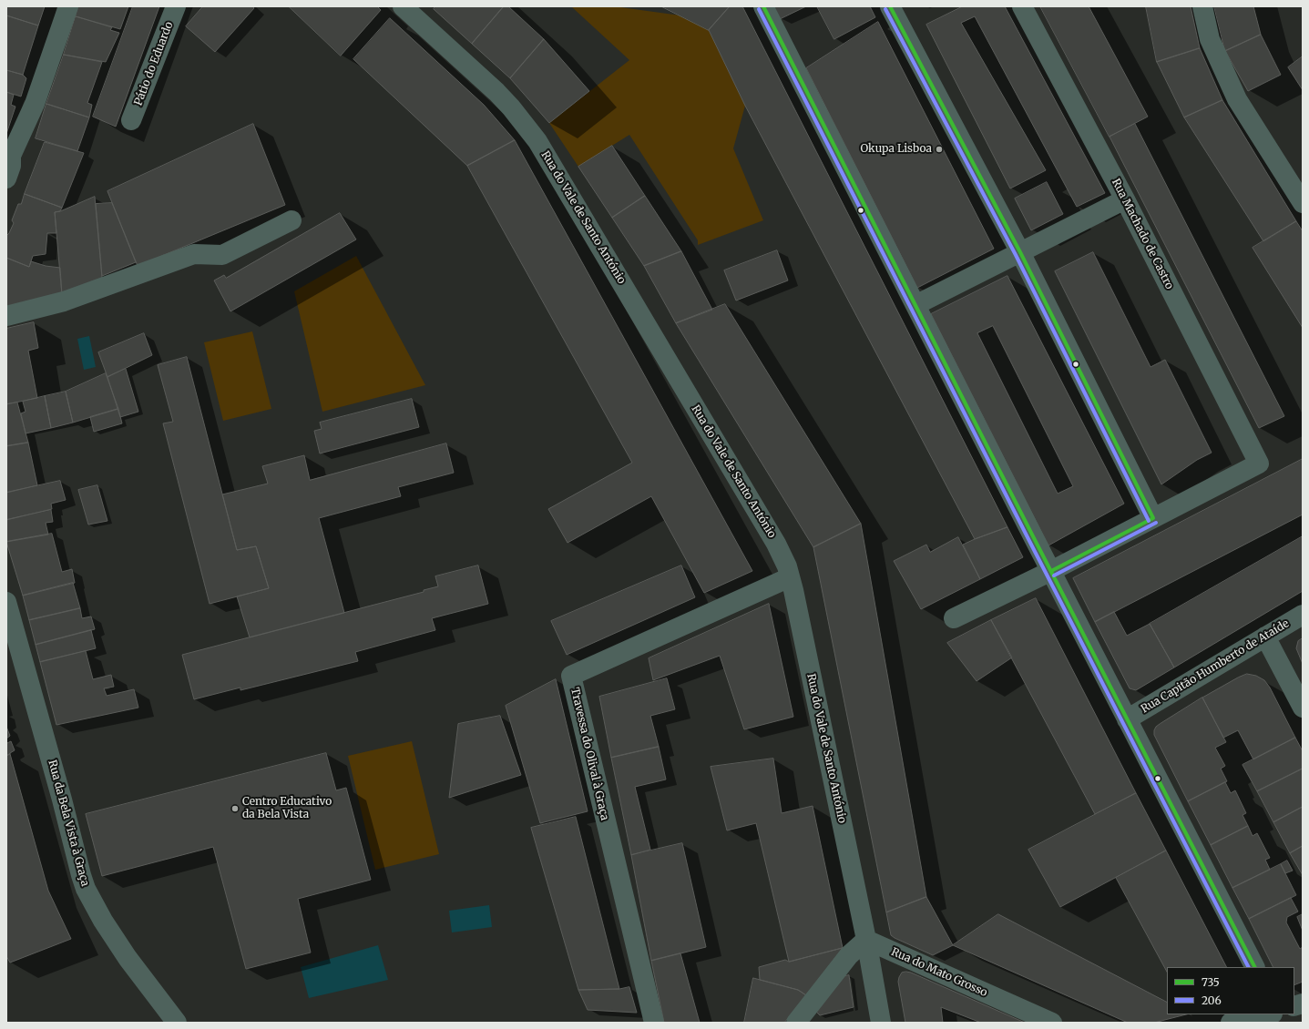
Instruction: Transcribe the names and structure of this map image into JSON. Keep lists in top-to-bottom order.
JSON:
{
  "streets": {
    "street": [
      "Pátio do Eduardo",
      "Rua do Vale de Santo António",
      "Rua Machado de Castro",
      "Rua Capitão Humberto de Ataíde",
      "Travessa do Olival à Graça",
      "Rua da Bela Vista à Graça",
      "Rua do Mato Grosso"
    ]
  },
  "crossings": [
    ["Rua do Vale de Santo António", "Travessa do Olival à Graça"],
    ["Rua do Vale de Santo António", "Rua do Mato Grosso"]
  ],
  "places": ["Okupa Lisboa", "Centro Educativo da Bela Vista"],
  "lines": ["transit line 735", "transit line 206"],
  "legend": ["735", "206"]
}
